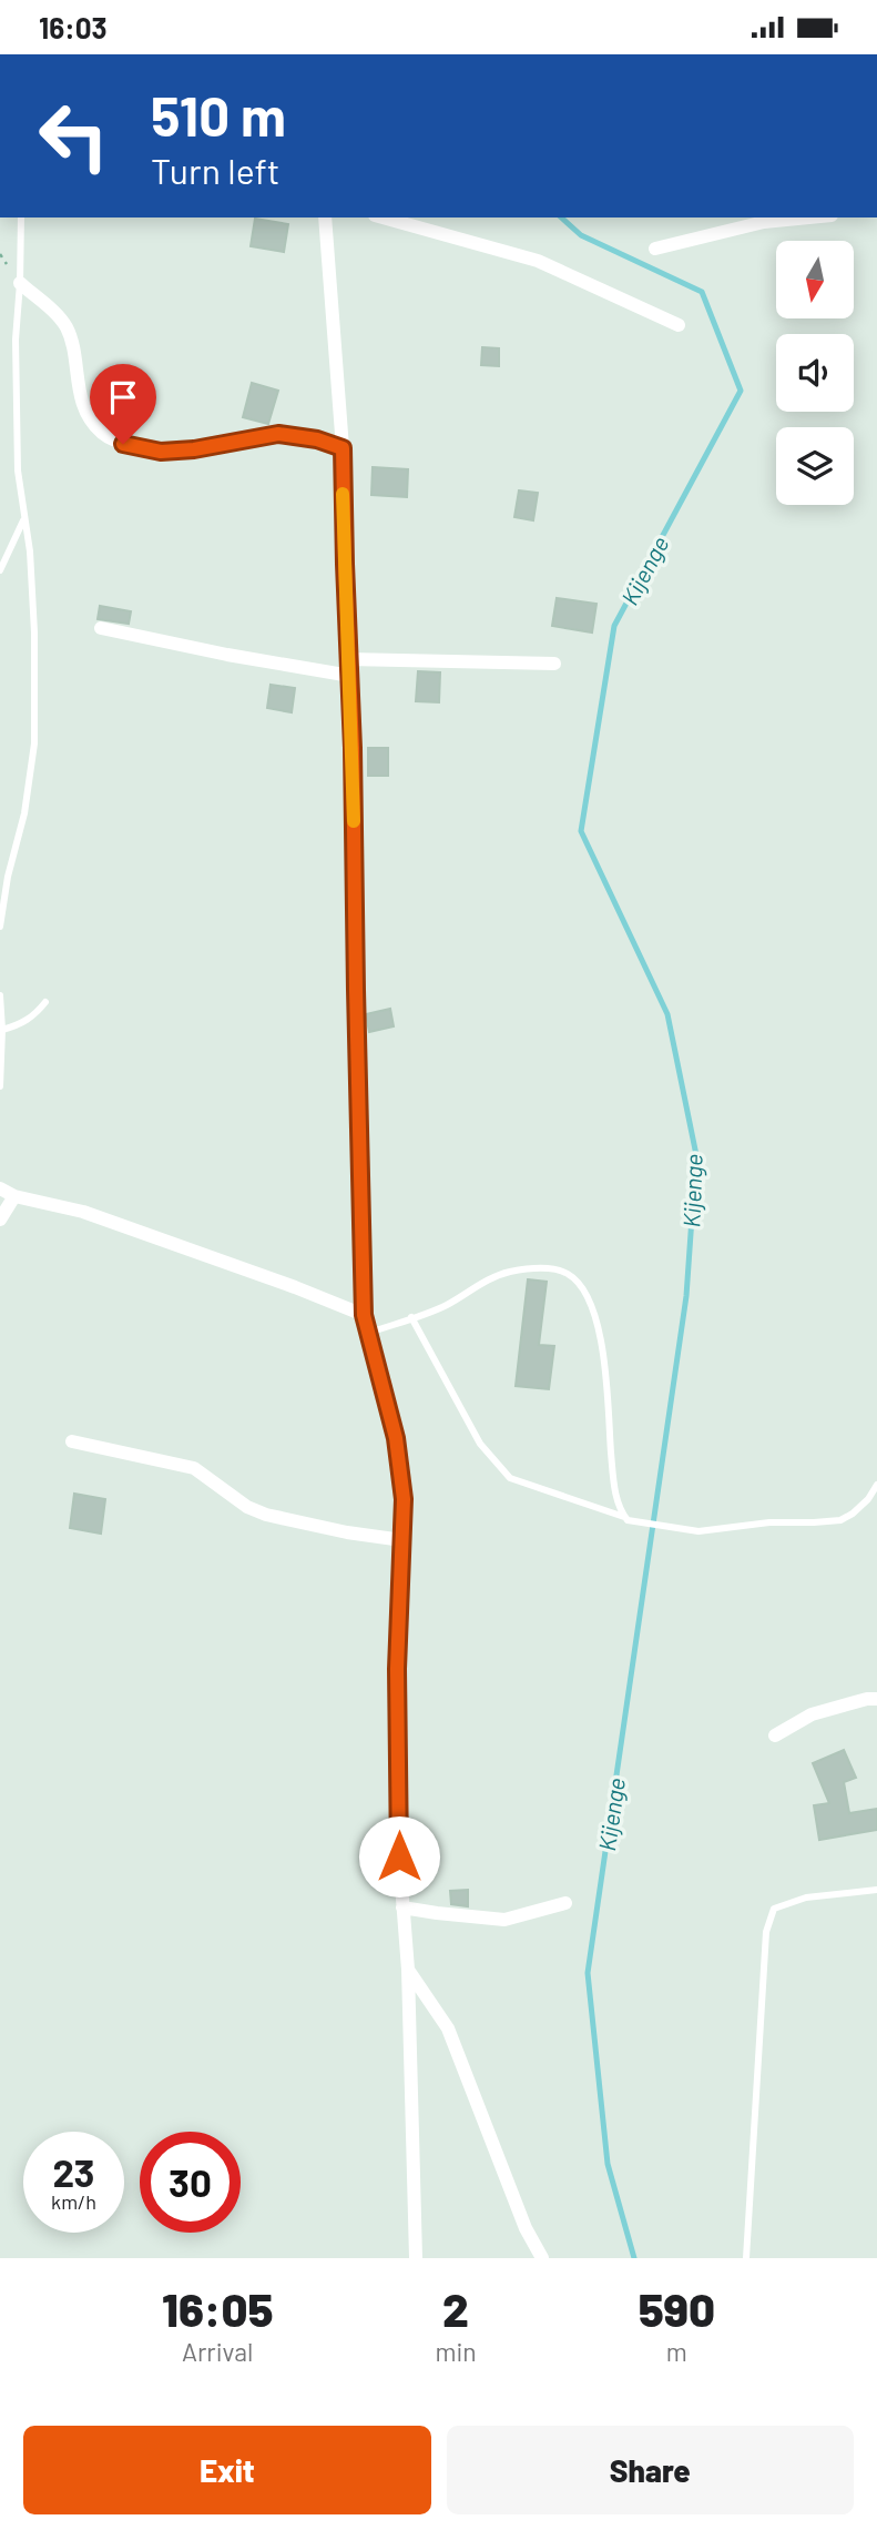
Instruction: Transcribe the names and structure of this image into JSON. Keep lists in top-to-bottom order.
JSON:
{
  "water": ["Kijenge"],
  "north": "bottom",
  "page": {
    "status": "16:03",
    "turn": ["510 m", "Turn left"],
    "speed": "23 km/h",
    "limit": "30",
    "eta": [
      "16:05",
      "Arrival",
      "2",
      "min",
      "590",
      "m"
    ],
    "buttons": ["Exit", "Share"]
  }
}
